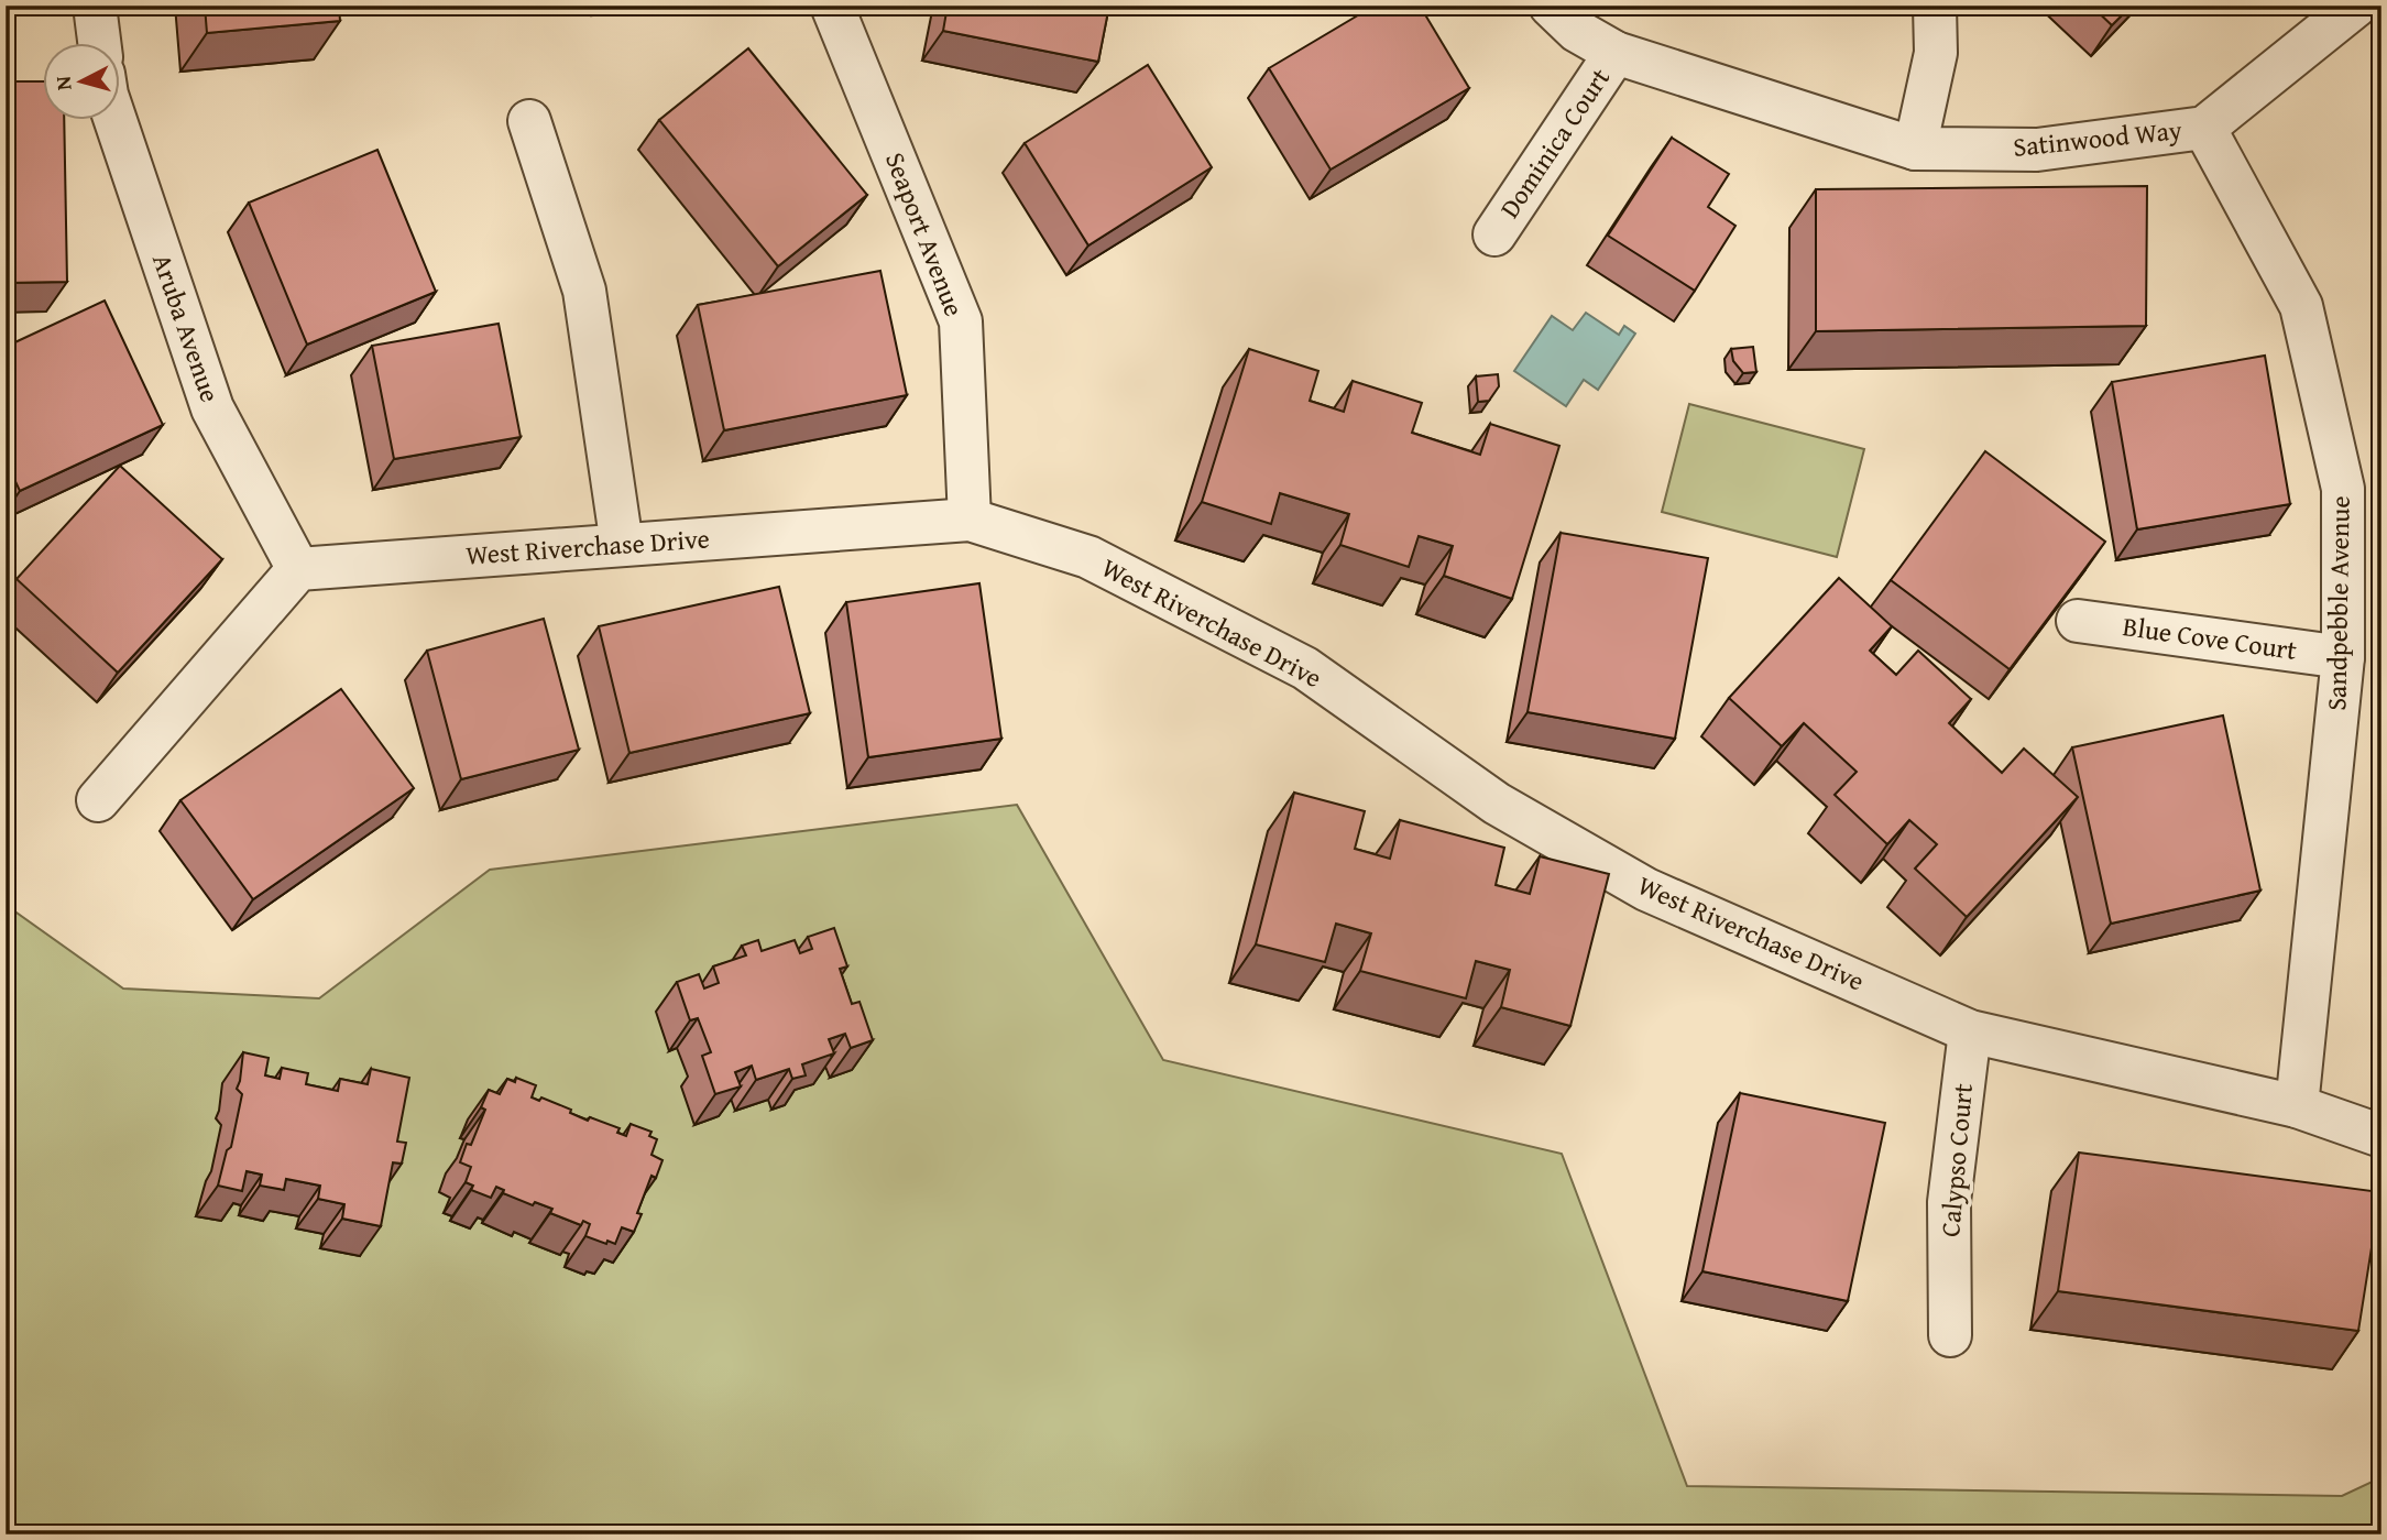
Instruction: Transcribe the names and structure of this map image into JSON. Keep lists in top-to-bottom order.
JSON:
{
  "streets": {
    "street": [
      "Satinwood Way",
      "Dominica Court",
      "Seaport Avenue",
      "Aruba Avenue",
      "West Riverchase Drive",
      "Sandpebble Avenue",
      "Blue Cove Court",
      "Calypso Court"
    ]
  },
  "crossings": [
    ["Satinwood Way", "Dominica Court"],
    ["Satinwood Way", "Sandpebble Avenue"],
    ["Seaport Avenue", "West Riverchase Drive"],
    ["Aruba Avenue", "West Riverchase Drive"],
    ["West Riverchase Drive", "Sandpebble Avenue"],
    ["West Riverchase Drive", "Calypso Court"],
    ["Sandpebble Avenue", "Blue Cove Court"]
  ],
  "north": "left"
}
